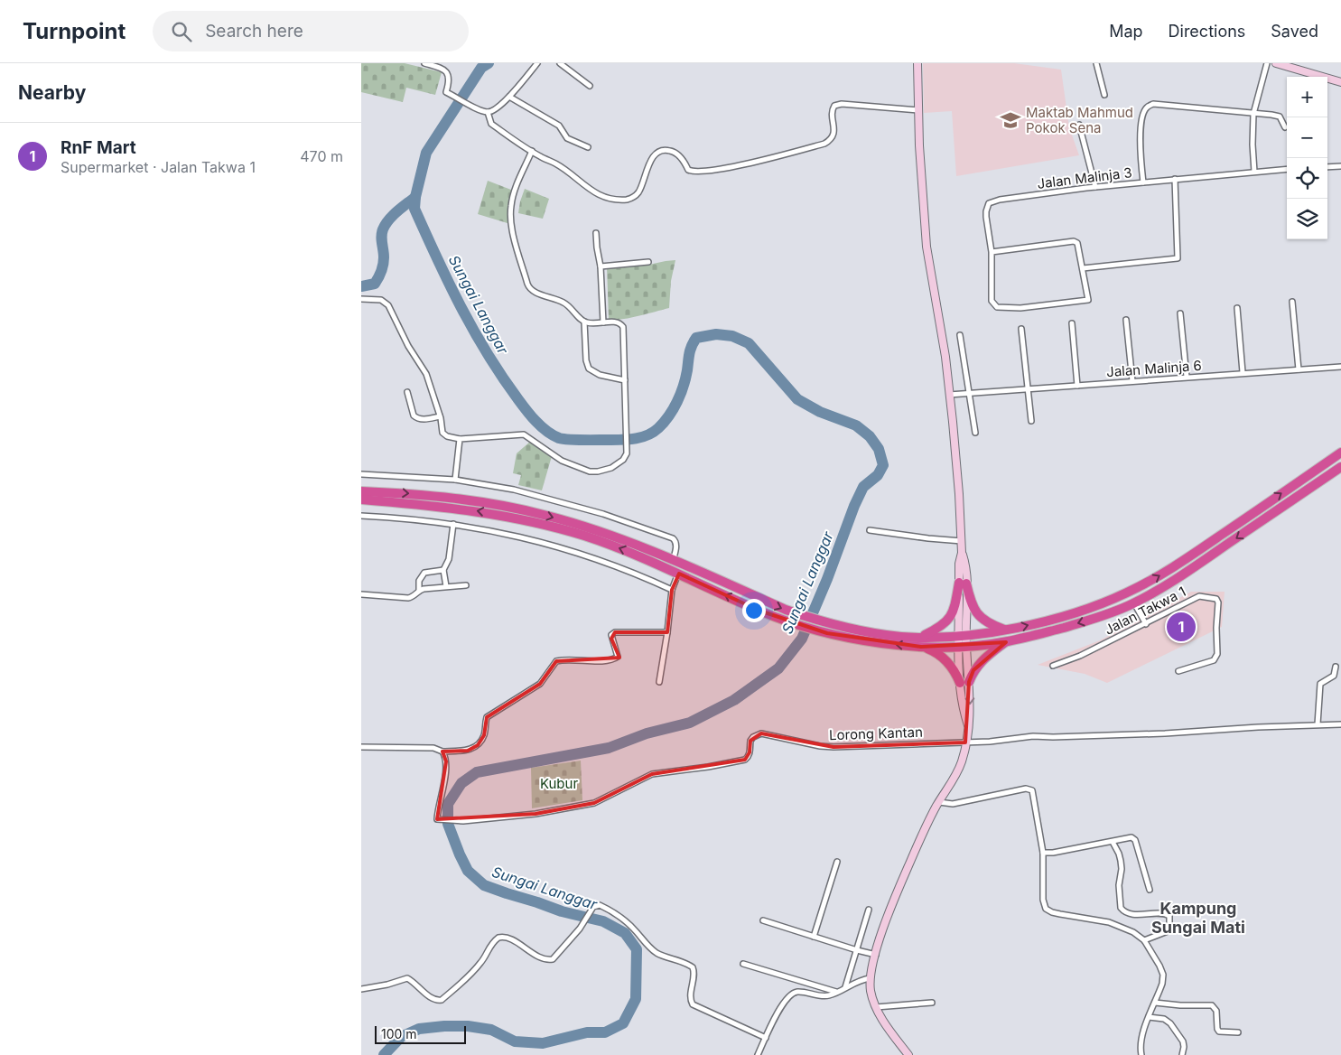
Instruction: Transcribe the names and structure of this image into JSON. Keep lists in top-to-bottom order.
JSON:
{
  "streets": {
    "street": [
      "Jalan Malinja 3",
      "Jalan Malinja 6",
      "Jalan Takwa 1",
      "Lorong Kantan"
    ]
  },
  "districts": ["Kampung Sungai Mati"],
  "water": ["Sungai Langgar"],
  "parks": ["Kubur"],
  "places": {
    "school or university": ["Maktab Mahmud Pokok Sena"]
  },
  "scale_bar": "100 m",
  "page": {
    "header": "Turnpoint",
    "search": "Search here",
    "nav": ["Map", "Directions", "Saved"],
    "heading": "Nearby",
    "map_buttons": ["+", "−"],
    "list": [
      {
        "mark": "1",
        "name": "RnF Mart",
        "note": "Supermarket · Jalan Takwa 1",
        "value": "470 m"
      }
    ],
    "pins": "1",
    "scale": "100 m"
  }
}
